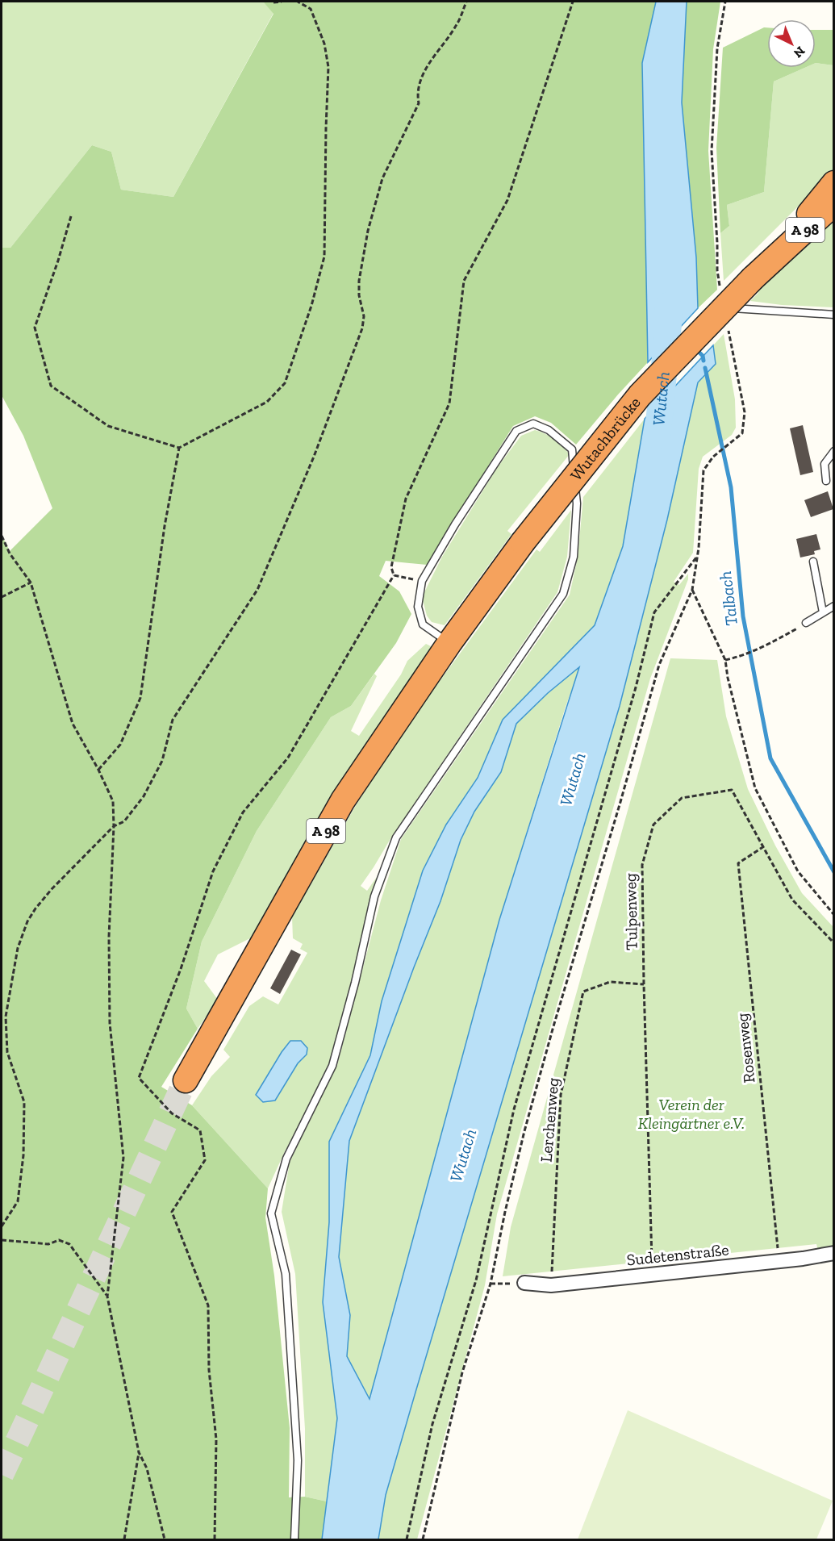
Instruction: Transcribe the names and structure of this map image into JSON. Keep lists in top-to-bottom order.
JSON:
{
  "streets": {
    "highway": ["A 98", "Wutachbrücke"],
    "street": ["Sudetenstraße"],
    "path": ["Tulpenweg", "Rosenweg", "Lerchenweg"]
  },
  "crossings": [
    ["A 98", "Wutachbrücke"],
    ["Tulpenweg", "Rosenweg"],
    ["Tulpenweg", "Lerchenweg"],
    ["Tulpenweg", "Sudetenstraße"],
    ["Rosenweg", "Sudetenstraße"],
    ["Lerchenweg", "Sudetenstraße"]
  ],
  "water": ["Wutach", "Talbach"],
  "parks": ["Verein der Kleingärtner e.V."],
  "north": "bottom right"
}
